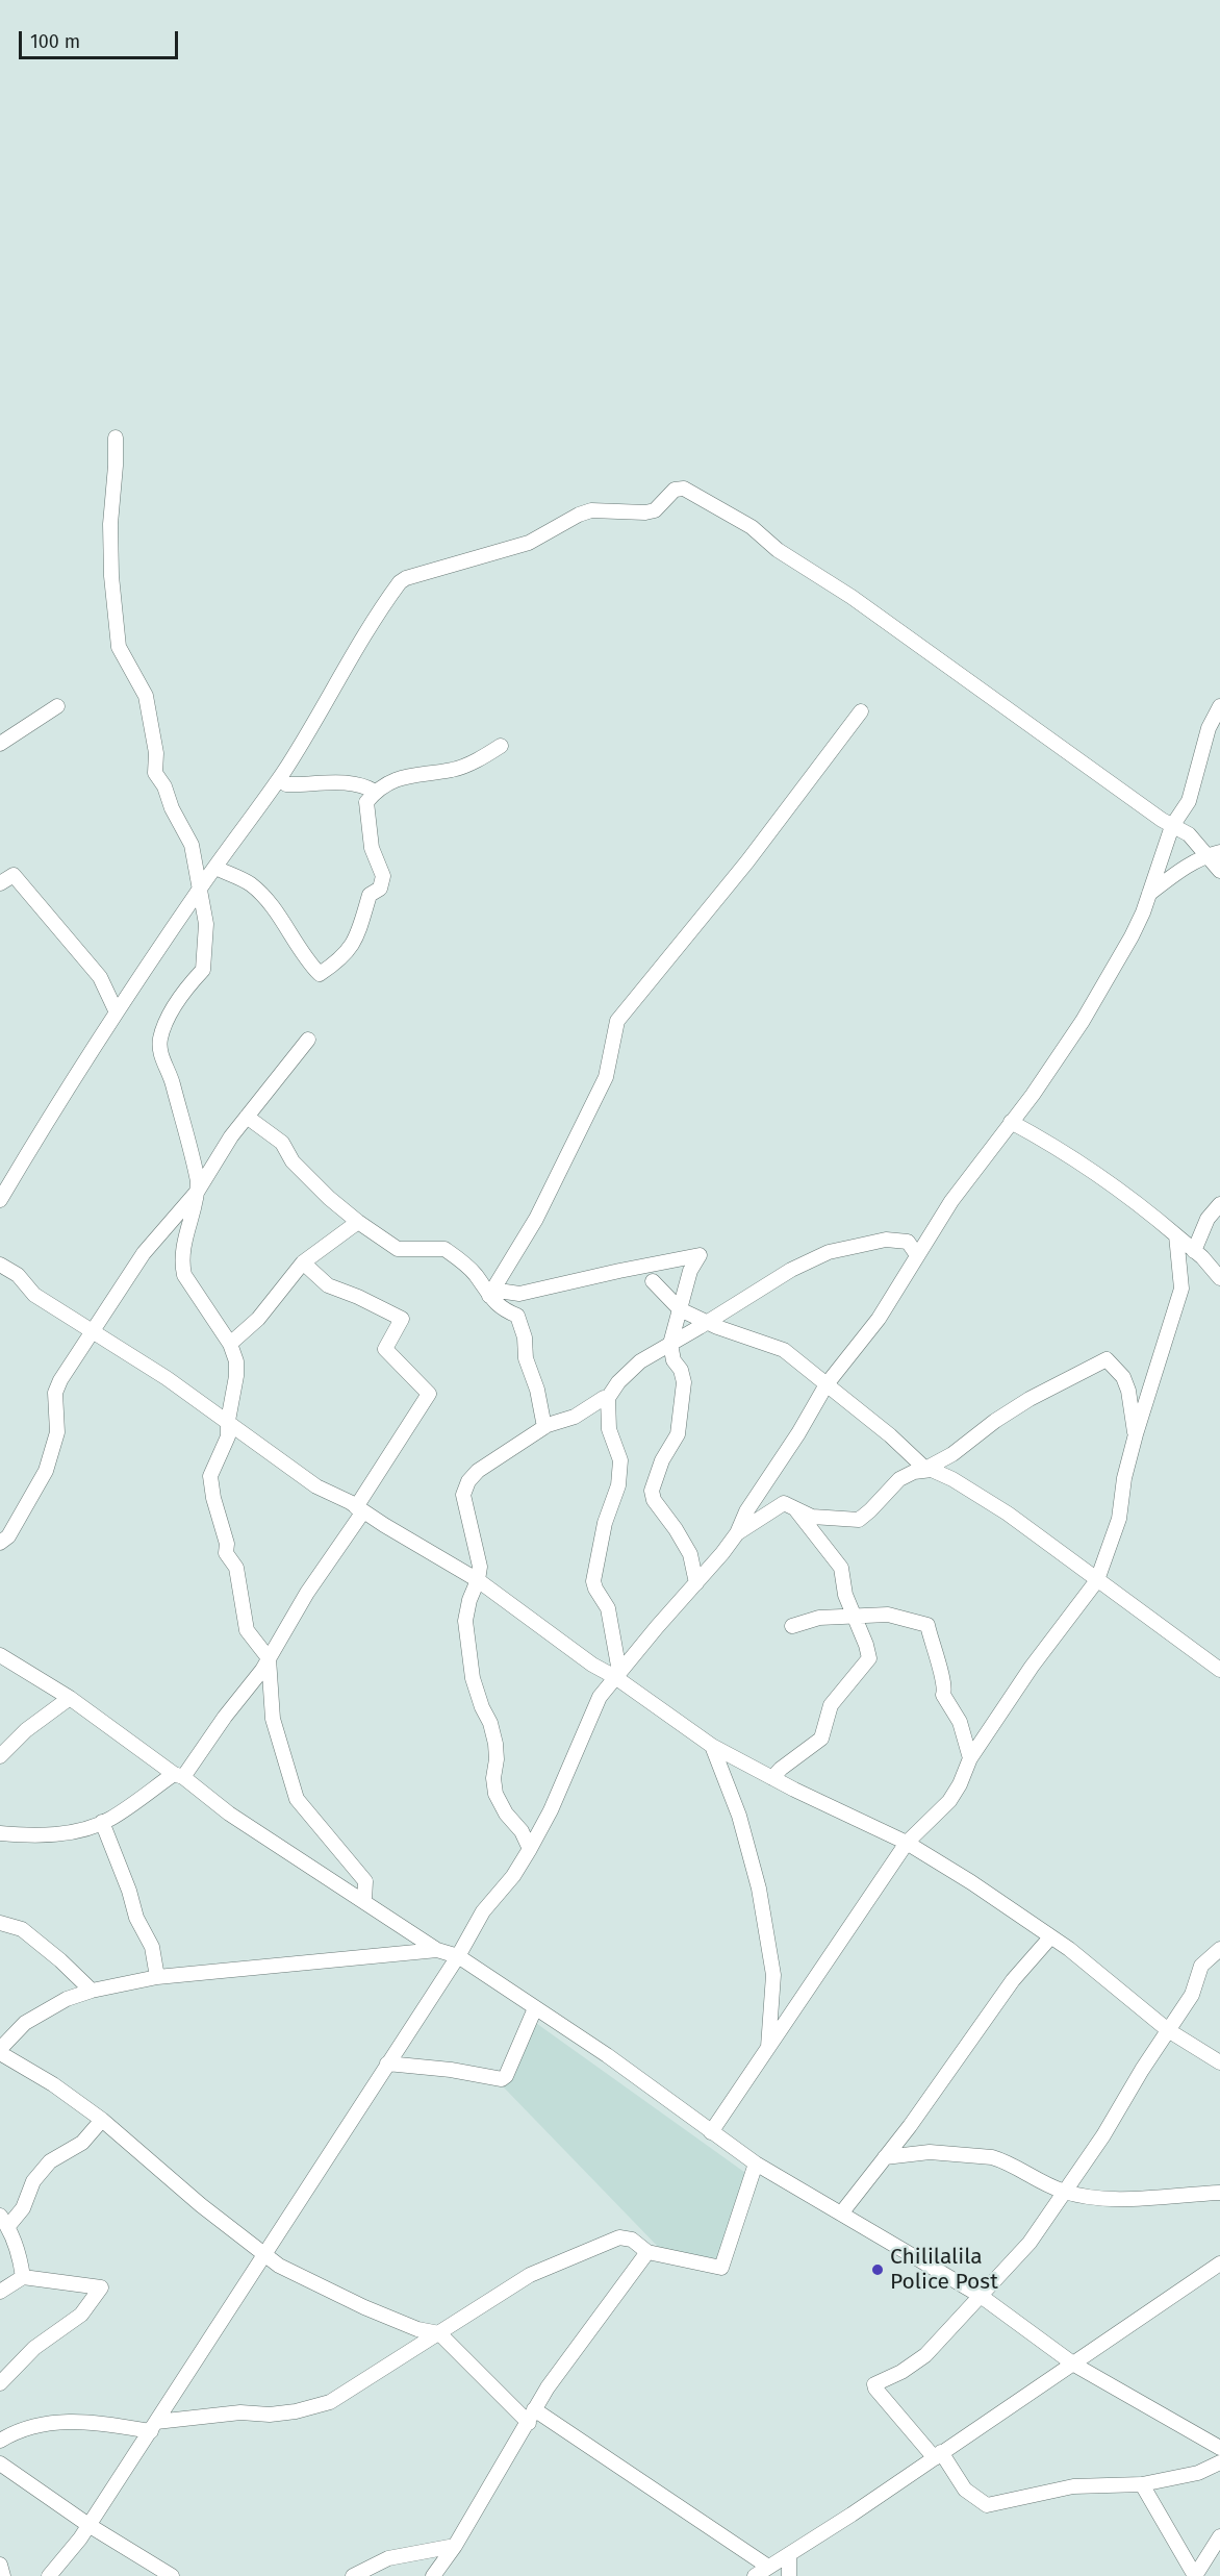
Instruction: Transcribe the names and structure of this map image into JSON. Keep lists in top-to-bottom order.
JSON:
{
  "places": ["Chililalila Police Post"],
  "scale_bar": "100 m"
}
